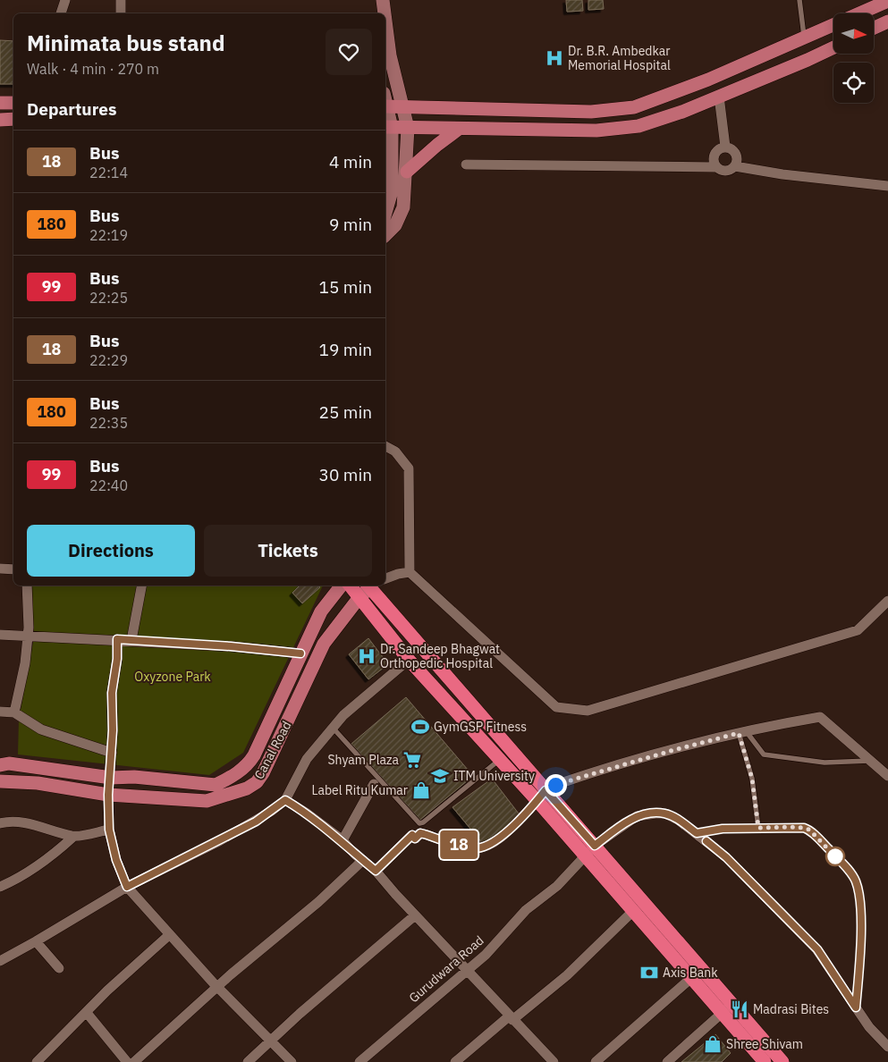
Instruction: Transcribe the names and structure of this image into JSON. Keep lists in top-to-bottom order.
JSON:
{
  "streets": {
    "main road": ["Canal Road"],
    "street": ["Gurudwara Road"]
  },
  "parks": ["Oxyzone Park"],
  "places": {
    "hospital": ["Dr. B.R. Ambedkar Memorial Hospital", "Dr. Sandeep Bhagwat Orthopedic Hospital"],
    "sports": ["GymGSP Fitness"],
    "supermarket": ["Shyam Plaza"],
    "school or university": ["ITM University"],
    "shop": ["Label Ritu Kumar", "Shree Shivam"],
    "bank": ["Axis Bank"],
    "restaurant": ["Madrasi Bites"]
  },
  "lines": ["bus line 18"],
  "north": "right",
  "page": {
    "on_map": "18",
    "heading": [
      ["Minimata bus stand", "Walk · 4 min · 270 m"],
      "Departures"
    ],
    "list": [
      {
        "mark": "18",
        "name": "Bus",
        "note": "22:14",
        "value": "4 min"
      },
      {
        "mark": "180",
        "name": "Bus",
        "note": "22:19",
        "value": "9 min"
      },
      {
        "mark": "99",
        "name": "Bus",
        "note": "22:25",
        "value": "15 min"
      },
      {
        "mark": "18",
        "name": "Bus",
        "note": "22:29",
        "value": "19 min"
      },
      {
        "mark": "180",
        "name": "Bus",
        "note": "22:35",
        "value": "25 min"
      },
      {
        "mark": "99",
        "name": "Bus",
        "note": "22:40",
        "value": "30 min"
      }
    ],
    "buttons": ["Directions", "Tickets"]
  }
}
